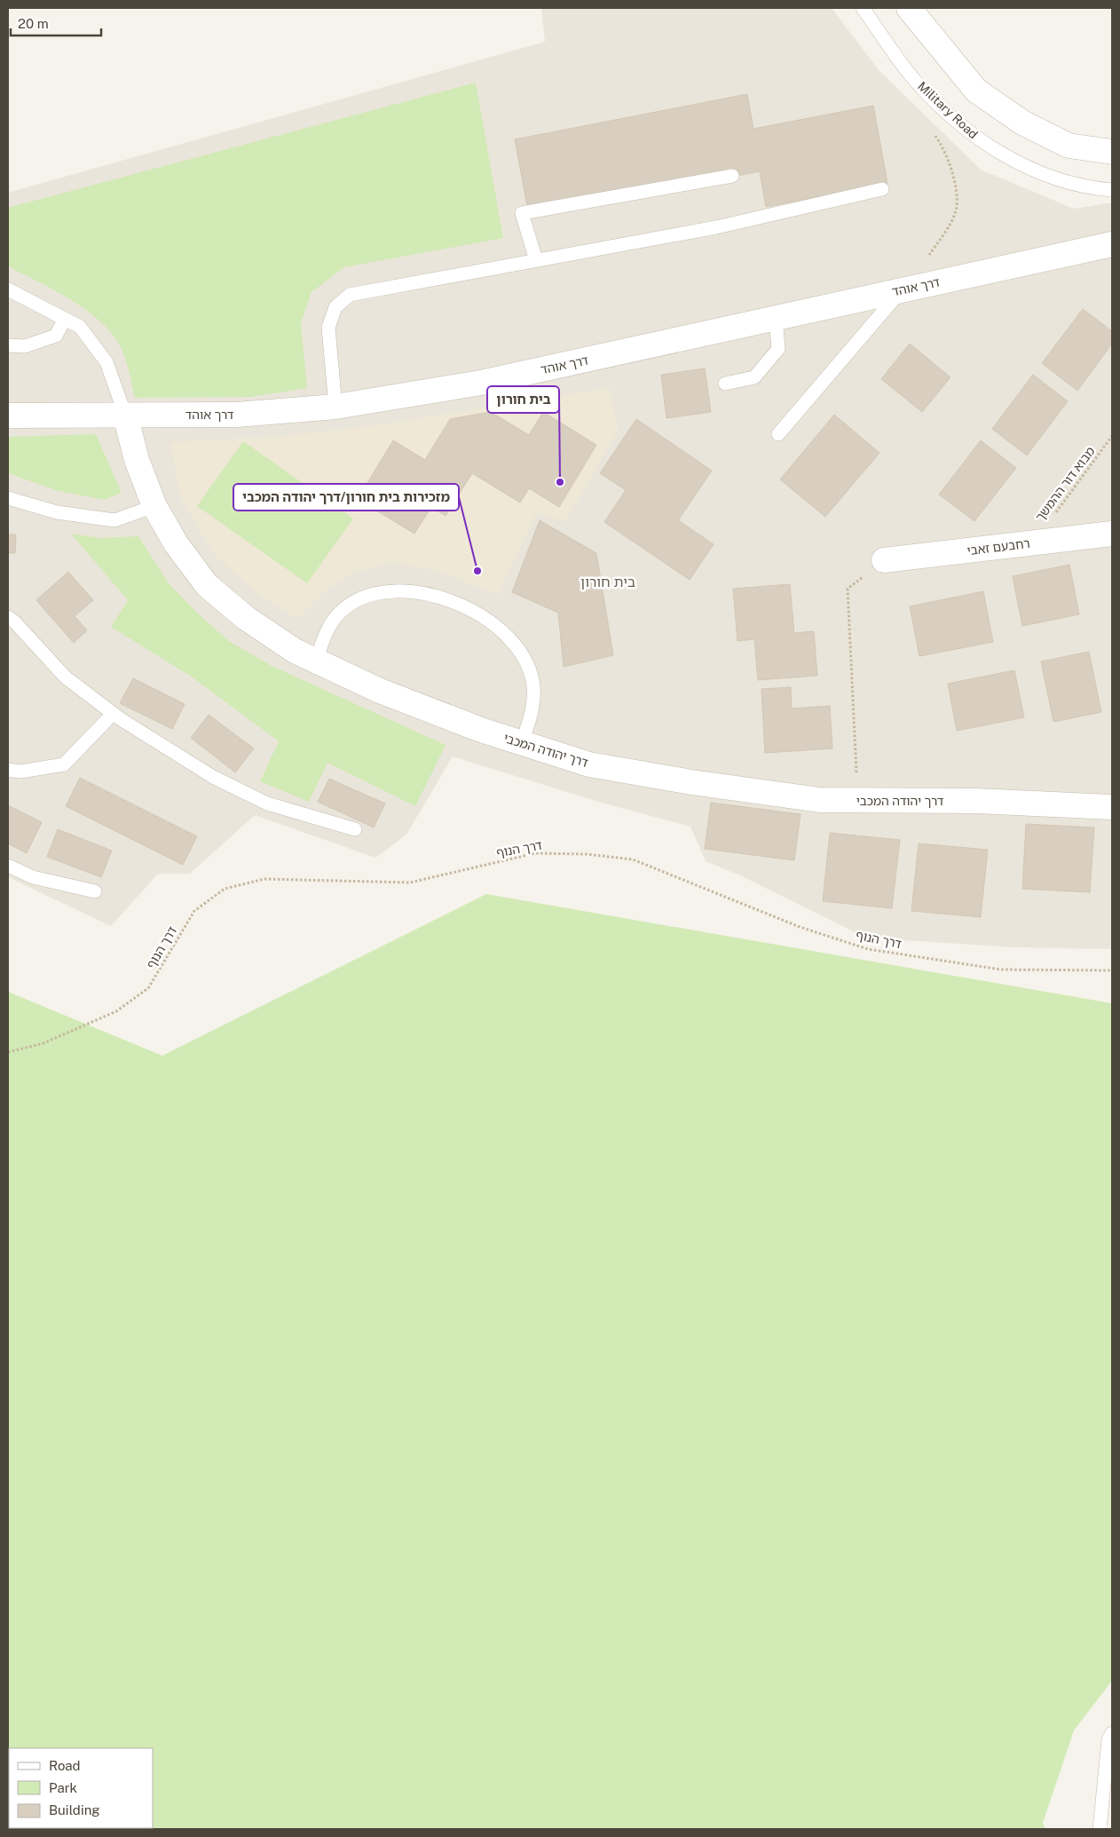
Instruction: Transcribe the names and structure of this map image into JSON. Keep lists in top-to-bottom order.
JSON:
{
  "streets": {
    "street": ["דרך אוהד", "רחבעם זאבי", "דרך יהודה המכבי"],
    "lane": ["Military Road"],
    "path": ["מבוא דור ההמשך", "דרך הנוף"]
  },
  "crossings": [
    ["דרך אוהד", "דרך יהודה המכבי"],
    ["מבוא דור ההמשך", "רחבעם זאבי"]
  ],
  "districts": ["בית חורון"],
  "places": ["בית חורון", "מזכירות בית חורון/דרך יהודה המכבי"],
  "legend": ["Road", "Park", "Building"],
  "scale_bar": "20 m"
}
